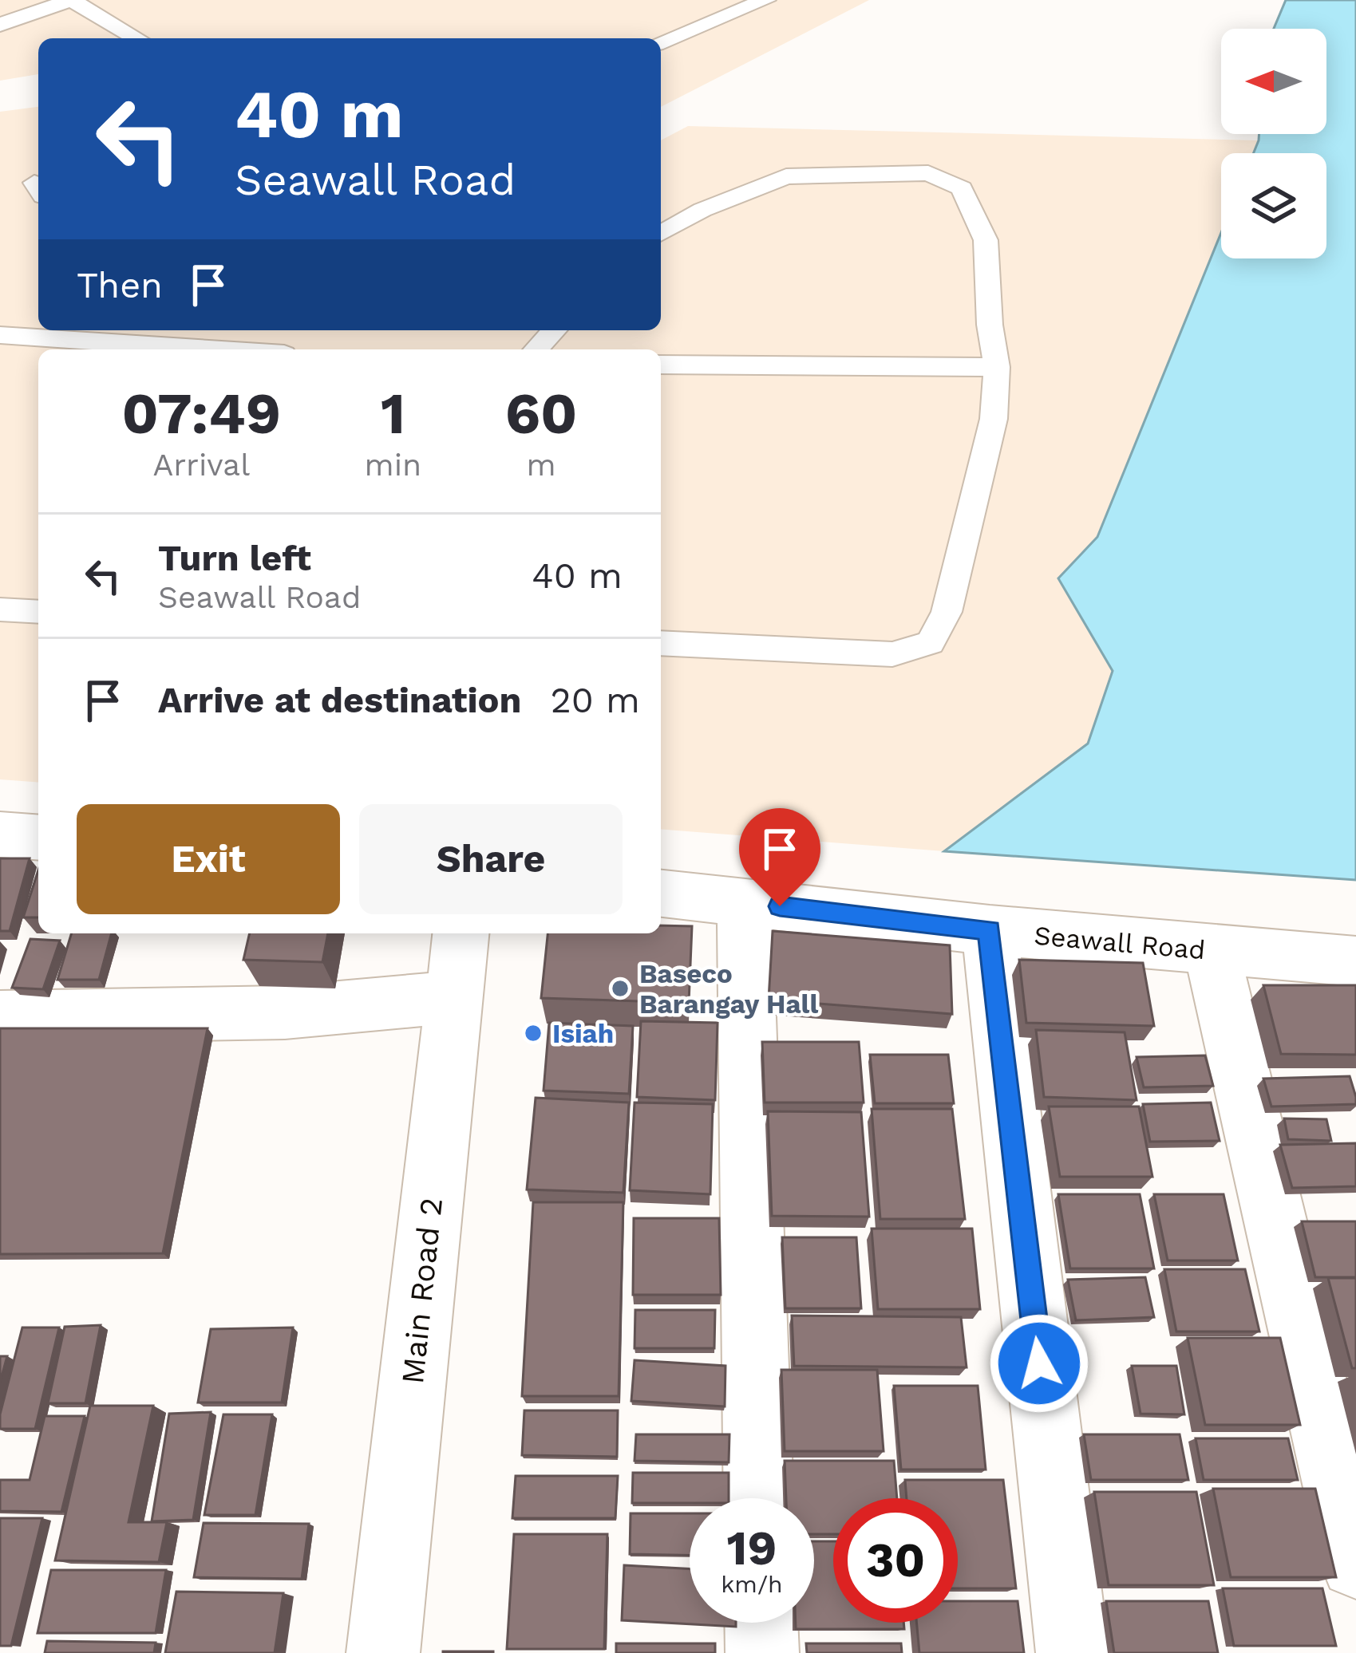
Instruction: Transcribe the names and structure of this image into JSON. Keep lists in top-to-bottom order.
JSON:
{
  "streets": {
    "street": ["Seawall Road", "Main Road 2"]
  },
  "places": ["Baseco Barangay Hall", "Isiah"],
  "north": "left",
  "page": {
    "turn": ["40 m", "Seawall Road"],
    "then": "Then",
    "eta": [
      "07:49",
      "Arrival",
      "1",
      "min",
      "60",
      "m"
    ],
    "list": [
      {
        "name": "Turn left",
        "note": "Seawall Road",
        "value": "40 m"
      },
      {
        "name": "Arrive at destination",
        "value": "20 m"
      }
    ],
    "buttons": ["Exit", "Share"],
    "speed": "19 km/h",
    "limit": "30"
  }
}
